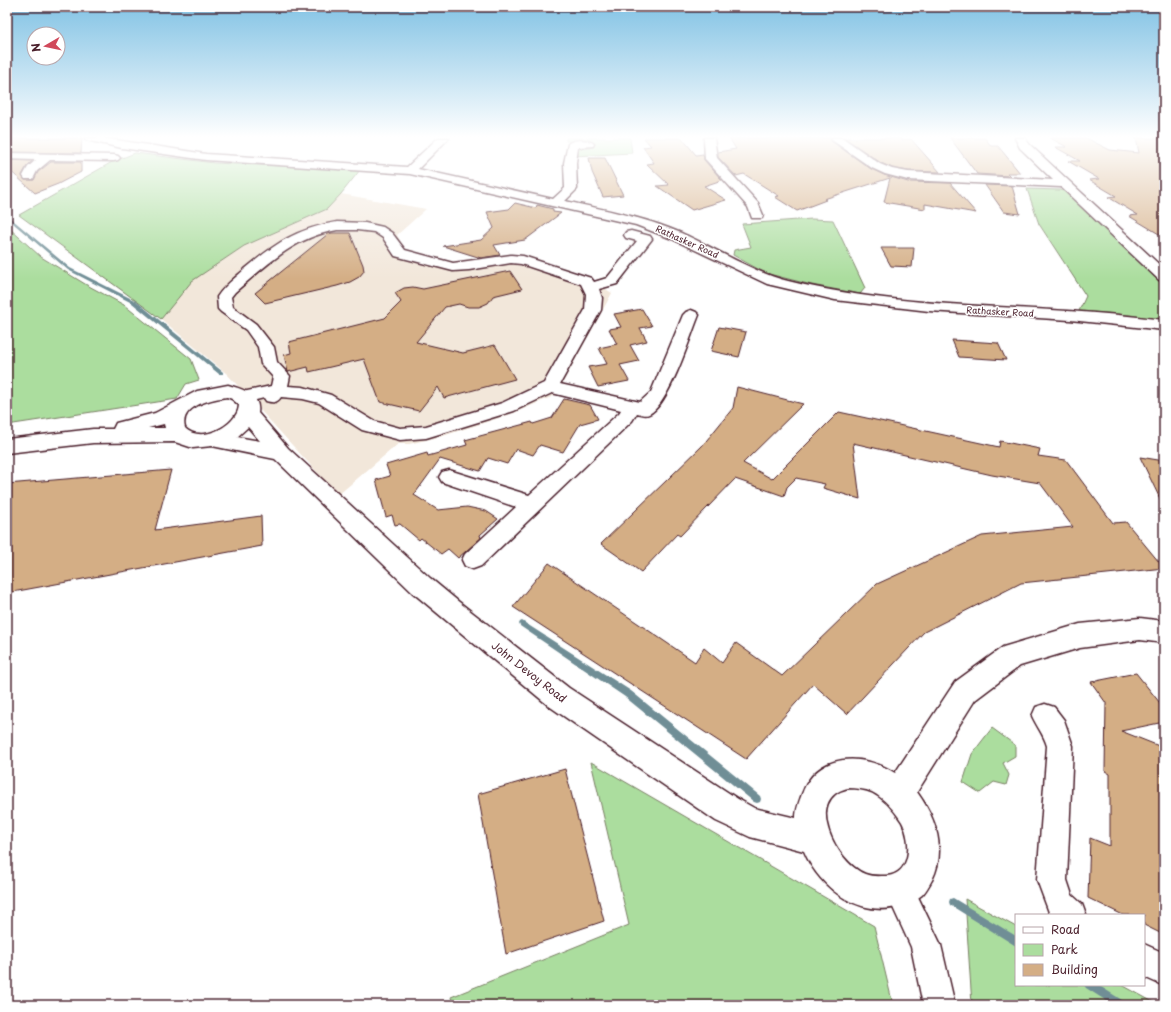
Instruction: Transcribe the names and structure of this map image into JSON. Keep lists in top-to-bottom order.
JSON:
{
  "streets": {
    "street": ["Rathasker Road", "John Devoy Road"]
  },
  "legend": ["Road", "Park", "Building"],
  "north": "left"
}
